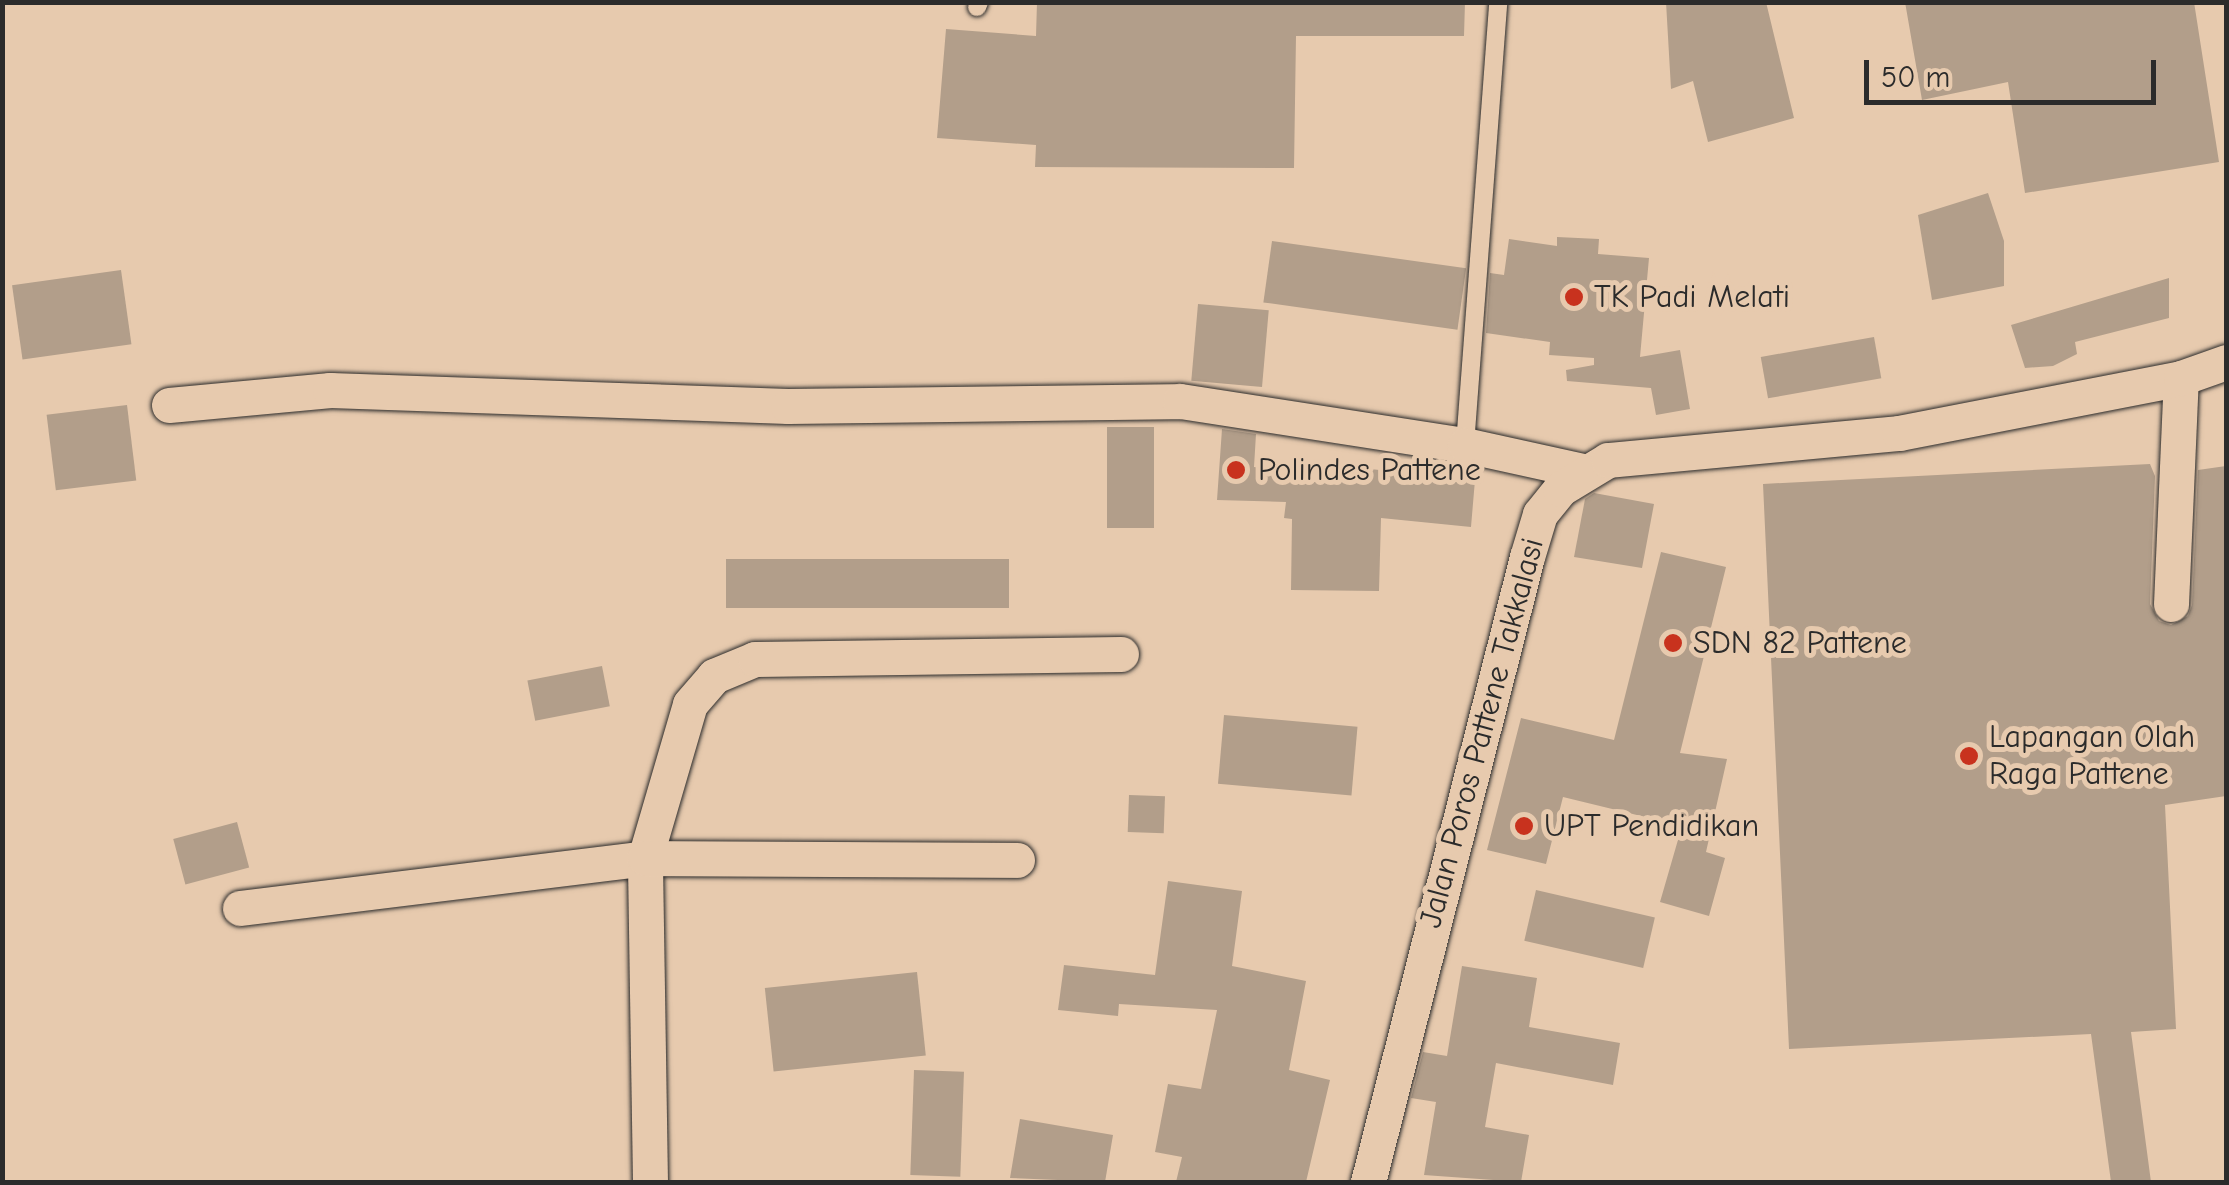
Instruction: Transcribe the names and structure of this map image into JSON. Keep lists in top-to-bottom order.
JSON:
{
  "streets": {
    "street": ["Jalan Poros Pattene Takkalasi"]
  },
  "places": [
    "TK Padi Melati",
    "Polindes Pattene",
    "SDN 82 Pattene",
    "Lapangan Olah Raga Pattene",
    "UPT Pendidikan"
  ],
  "scale_bar": "50 m"
}
